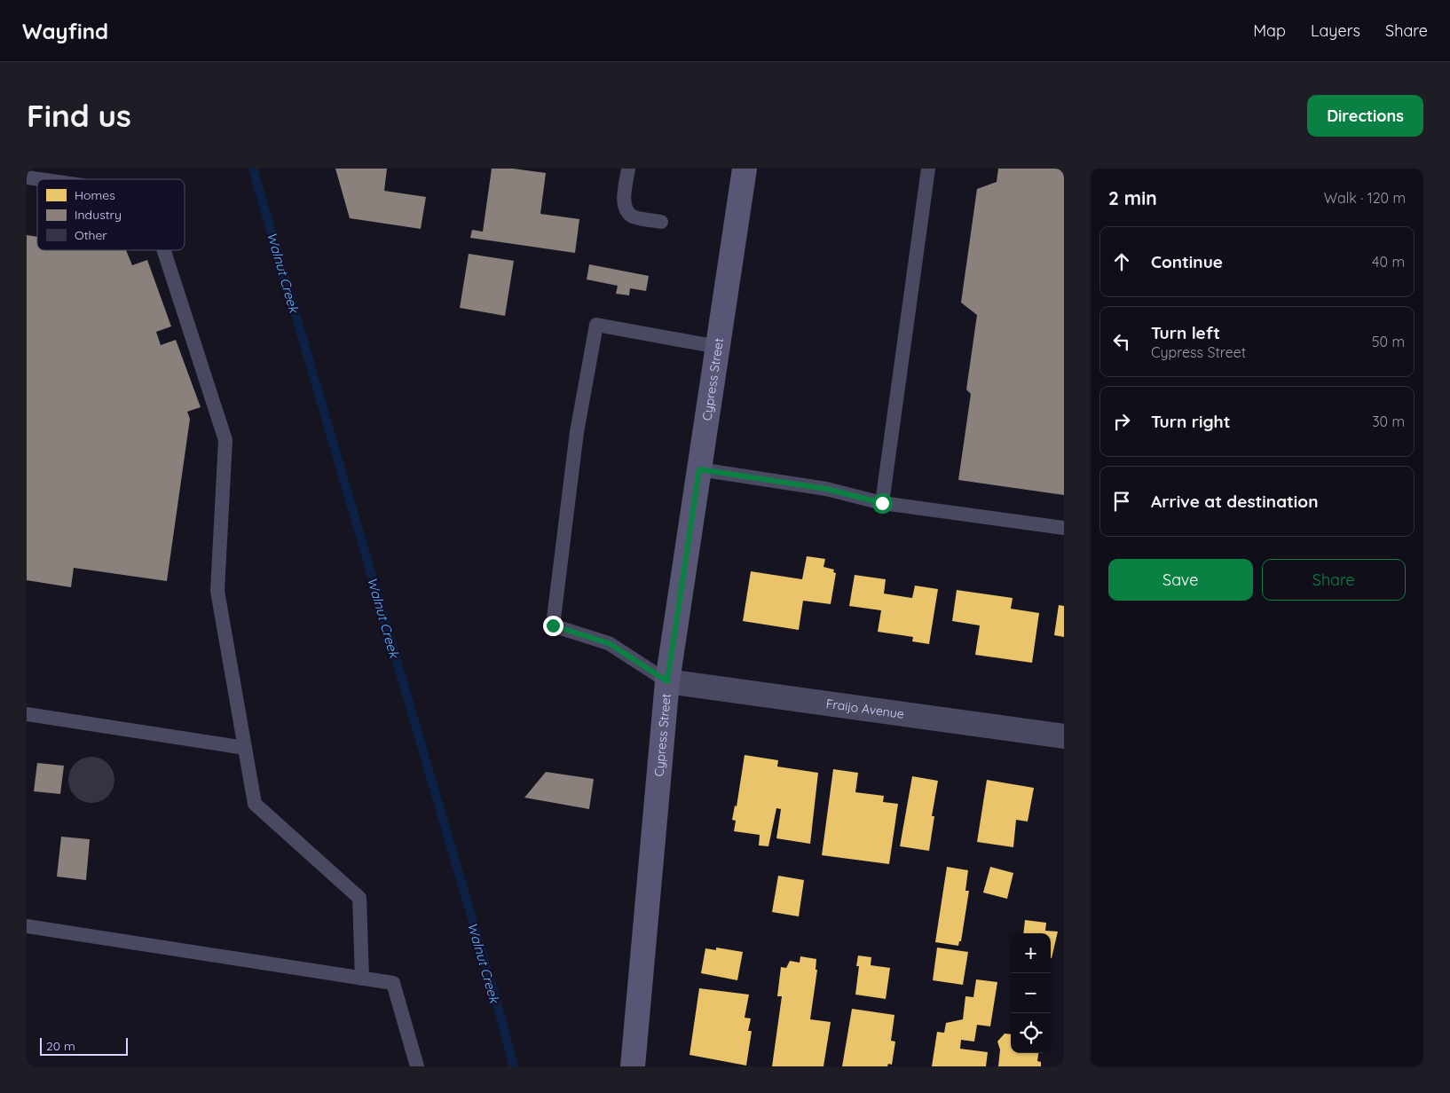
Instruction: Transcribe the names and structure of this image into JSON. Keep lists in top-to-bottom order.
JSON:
{
  "streets": {
    "street": ["Cypress Street", "Fraijo Avenue"]
  },
  "crossings": [
    ["Cypress Street", "Fraijo Avenue"]
  ],
  "water": ["Walnut Creek"],
  "legend": ["Homes", "Industry", "Other"],
  "scale_bar": "20 m",
  "page": {
    "header": "Wayfind",
    "nav": ["Map", "Layers", "Share"],
    "buttons": [
      "Directions",
      ["Save", "Share"]
    ],
    "title": "Find us",
    "heading": ["2 min", "Walk · 120 m"],
    "list": [
      ["Continue", "40 m"],
      ["Turn left", "Cypress Street", "50 m"],
      ["Turn right", "30 m"],
      "Arrive at destination"
    ],
    "map_buttons": ["+", "−"],
    "scale": "20 m"
  }
}
